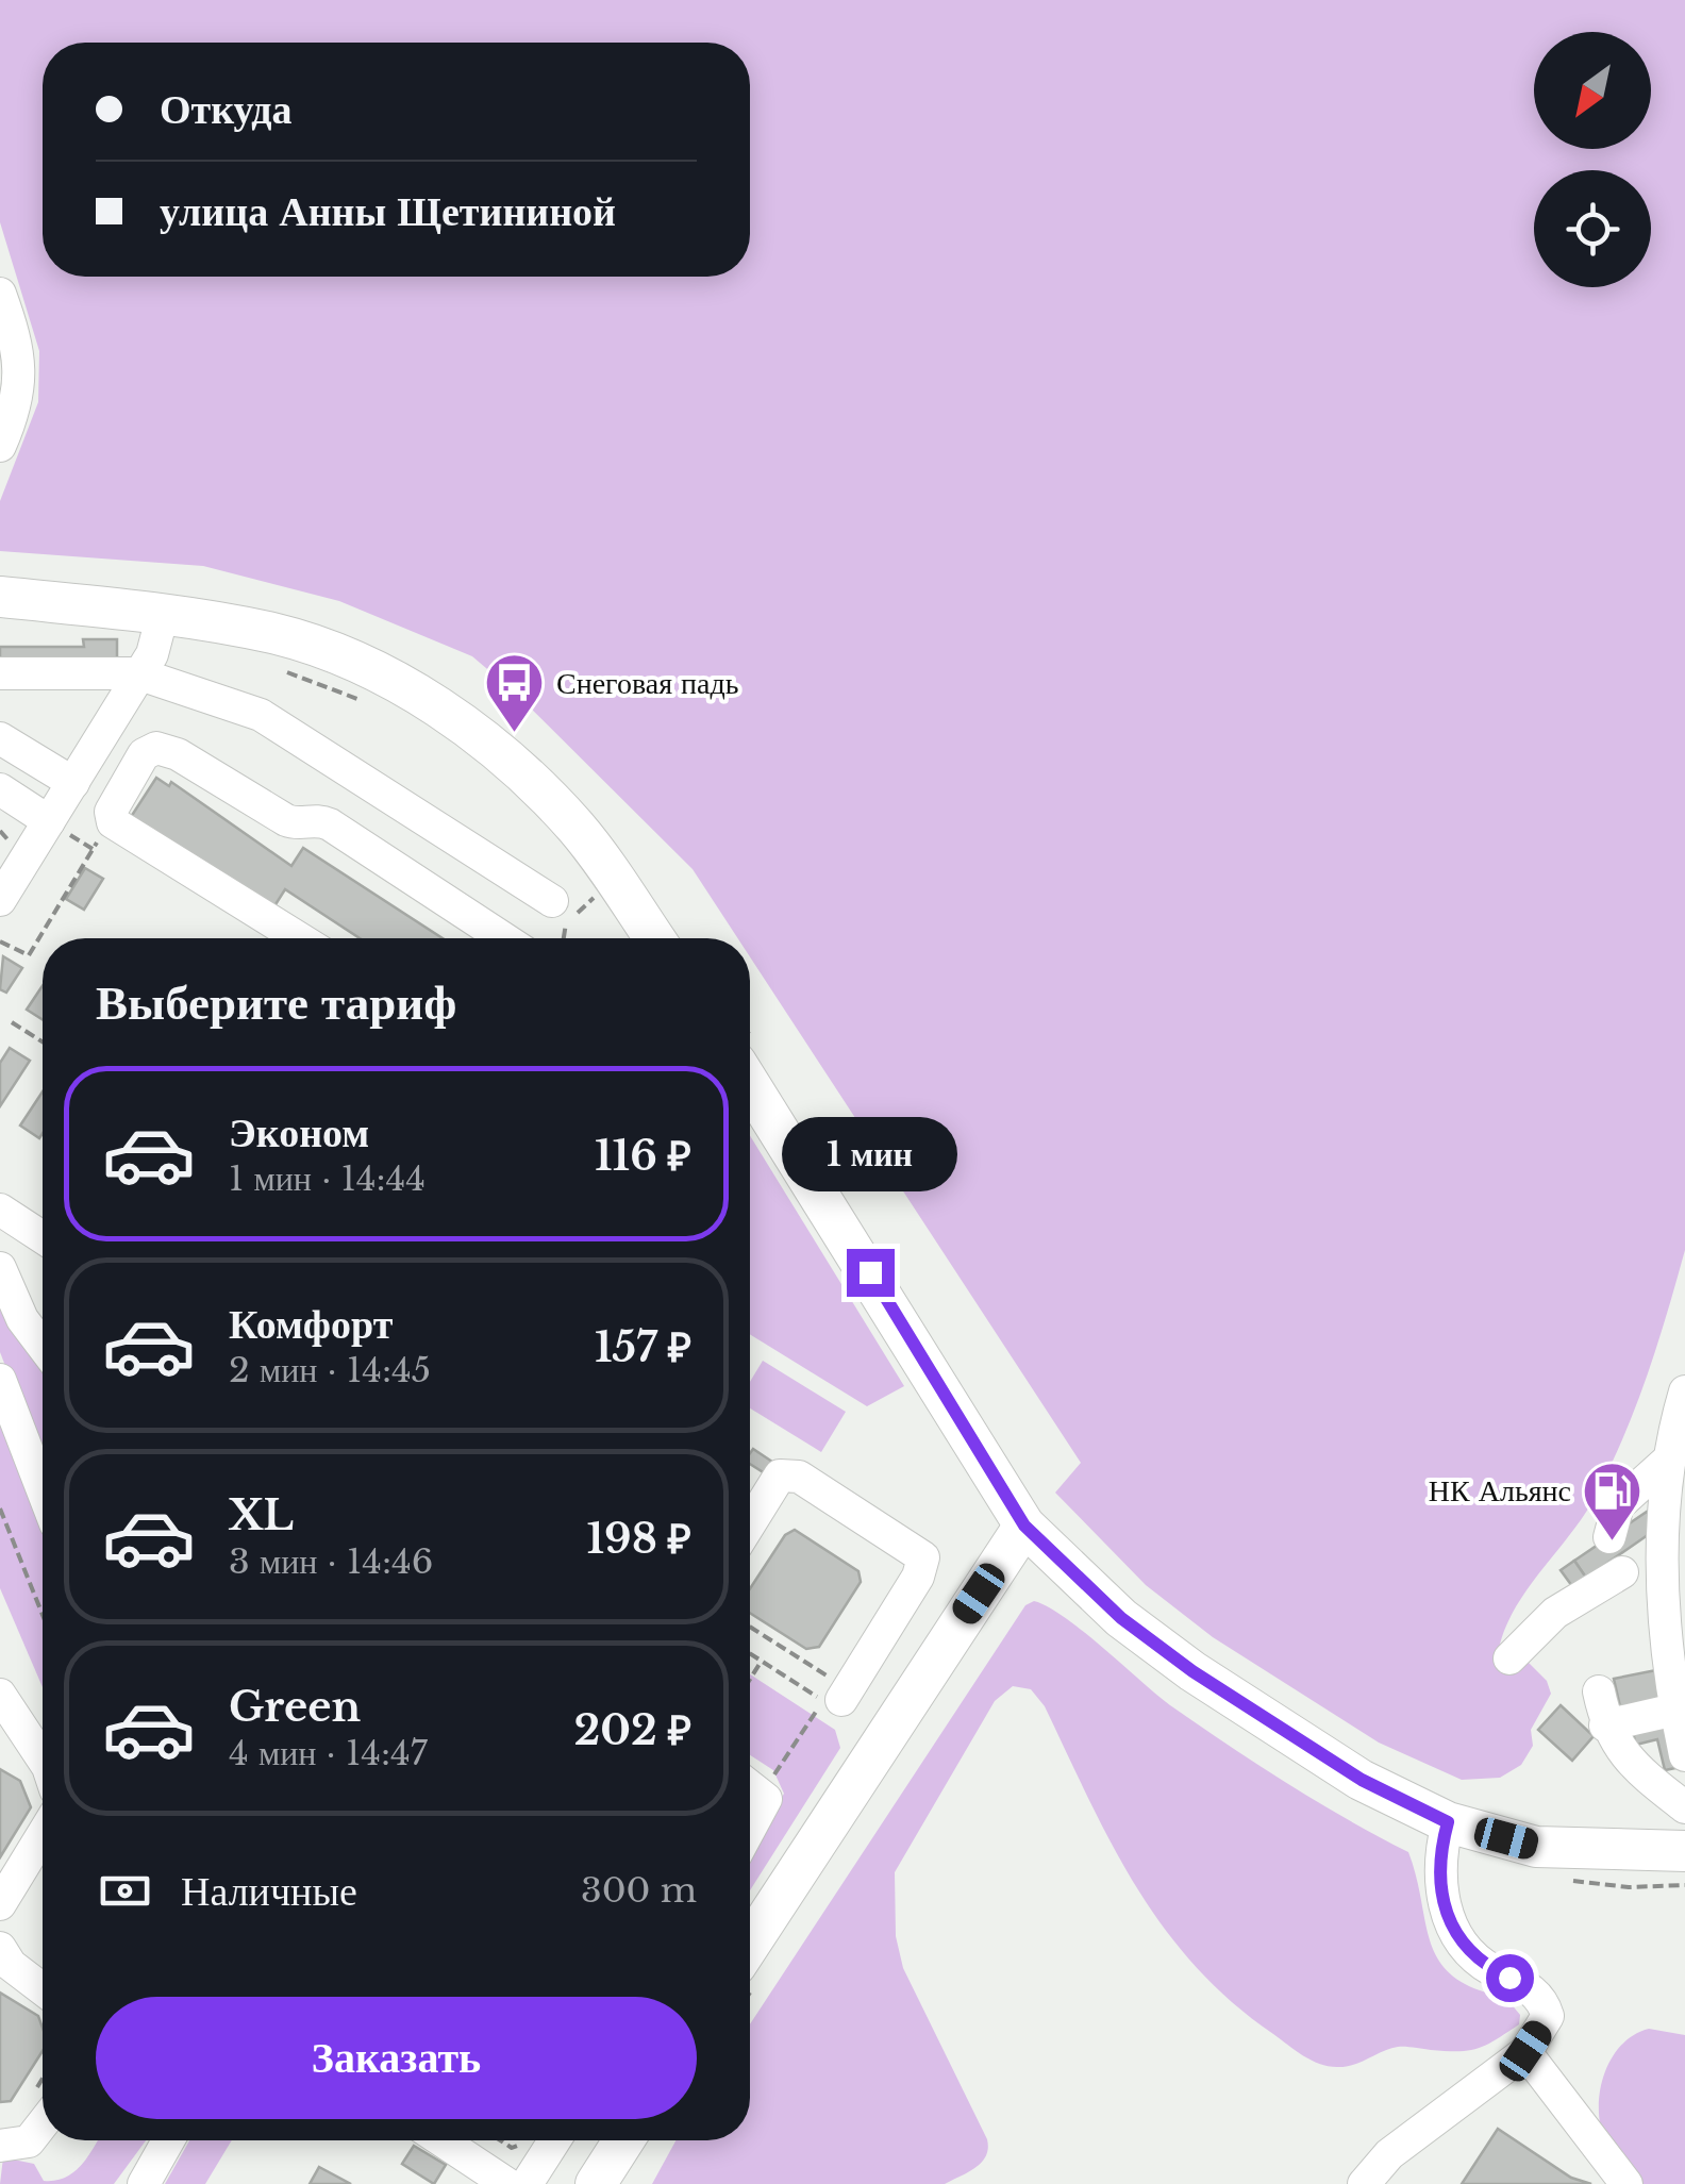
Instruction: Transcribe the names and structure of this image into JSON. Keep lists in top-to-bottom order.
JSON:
{
  "places": {
    "bus stop": ["Снеговая падь"],
    "fuel station": ["НК Альянс"]
  },
  "north": "bottom left",
  "page": {
    "banner": ["Откуда", "улица Анны Щетининой"],
    "heading": "Выберите тариф",
    "list": [
      {
        "name": "Эконом",
        "note": "1 мин · 14:44",
        "value": "116 ₽"
      },
      {
        "name": "Комфорт",
        "note": "2 мин · 14:45",
        "value": "157 ₽"
      },
      {
        "name": "XL",
        "note": "3 мин · 14:46",
        "value": "198 ₽"
      },
      {
        "name": "Green",
        "note": "4 мин · 14:47",
        "value": "202 ₽"
      }
    ],
    "bubble": "1 мин",
    "pay": ["Наличные", "300 m"],
    "buttons": "Заказать"
  }
}
